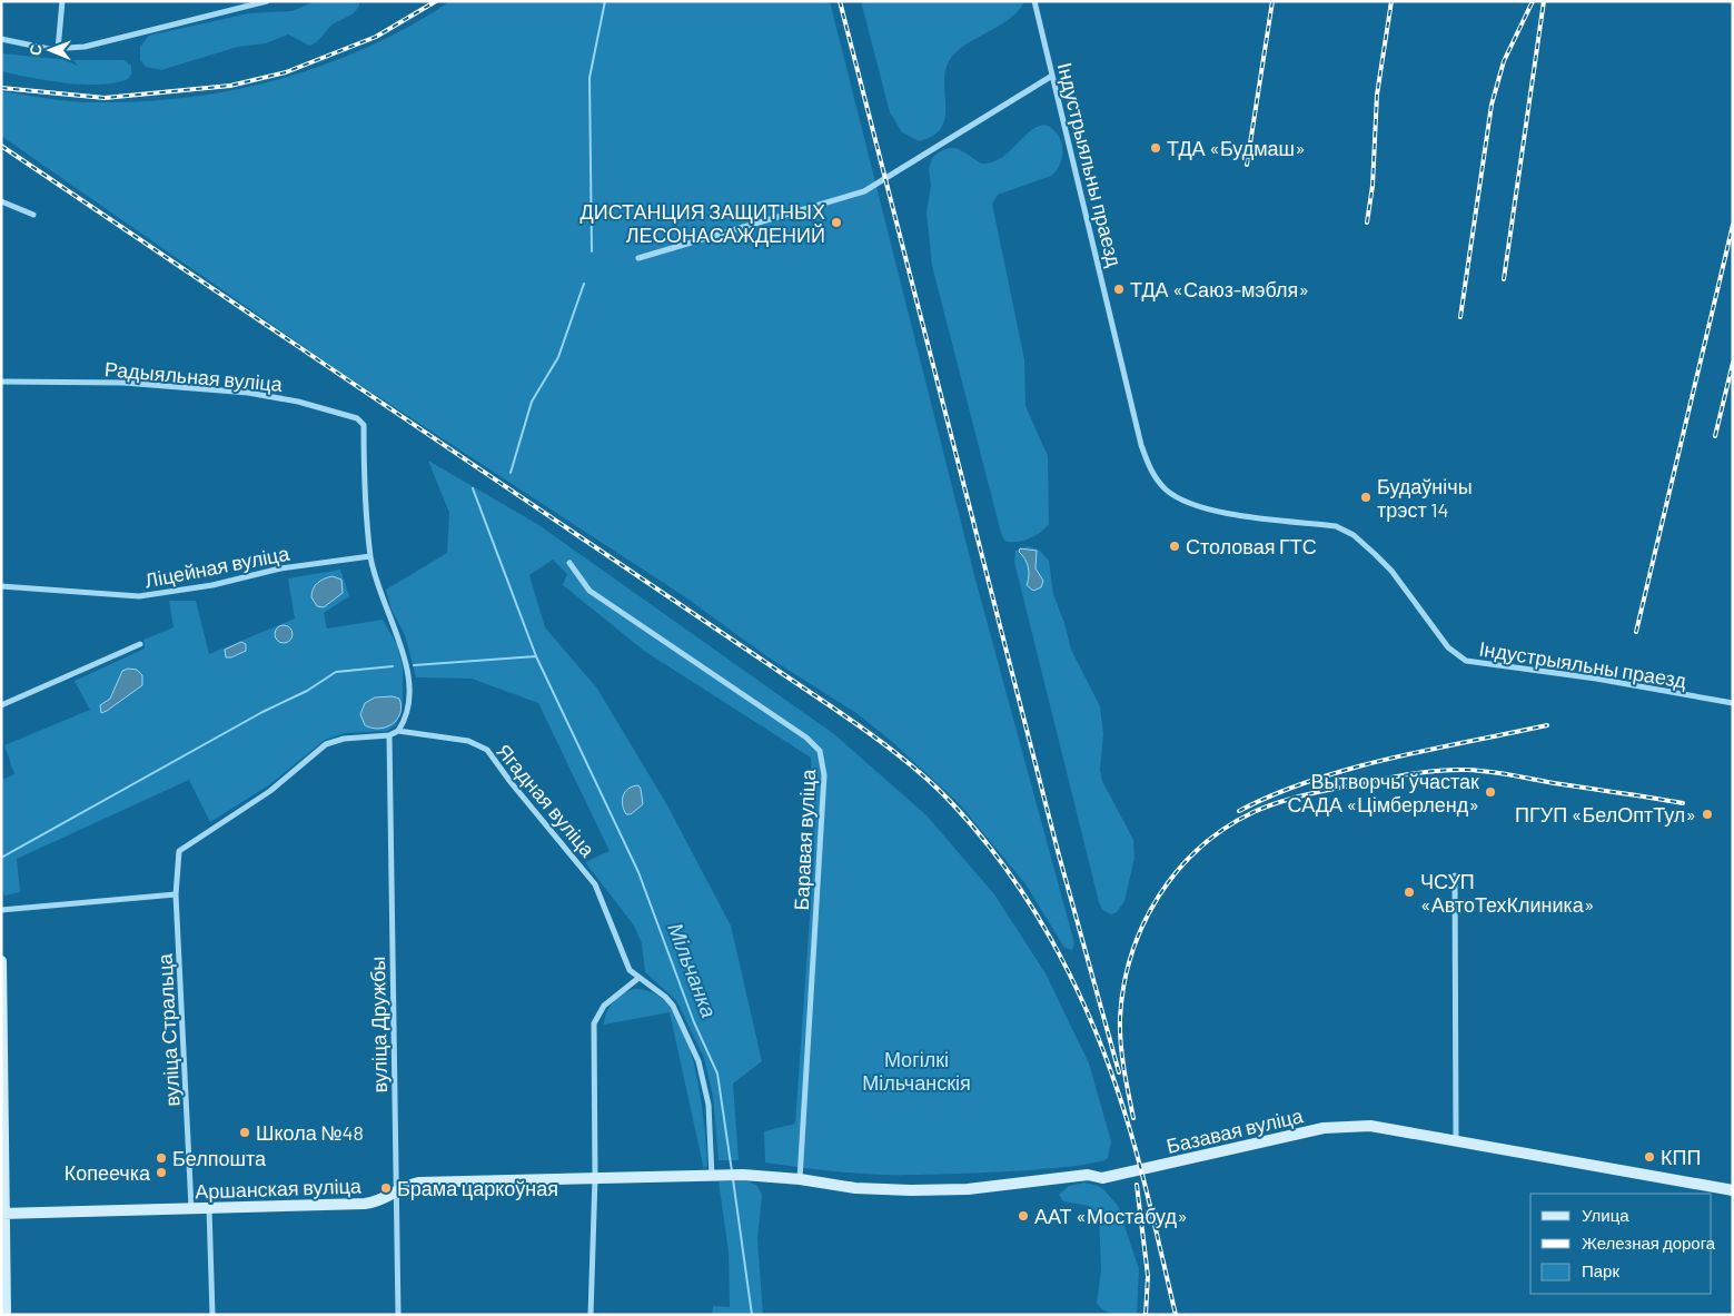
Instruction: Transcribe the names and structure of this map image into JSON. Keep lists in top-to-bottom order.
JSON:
{
  "streets": {
    "street": [
      "Індустрыяльны праезд",
      "Радыяльная вуліца",
      "Ліцейная вуліца",
      "Ягадная вуліца",
      "Баравая вуліца",
      "вуліца Дружбы",
      "вуліца Стральца",
      "Базавая вуліца",
      "Аршанская вуліца"
    ]
  },
  "crossings": [
    ["Радыяльная вуліца", "Ліцейная вуліца"],
    ["Радыяльная вуліца", "Ягадная вуліца"],
    ["Ягадная вуліца", "Базавая вуліца"],
    ["Ягадная вуліца", "Аршанская вуліца"],
    ["Баравая вуліца", "Базавая вуліца"],
    ["вуліца Дружбы", "вуліца Стральца"],
    ["вуліца Дружбы", "Аршанская вуліца"],
    ["вуліца Стральца", "Аршанская вуліца"],
    ["Базавая вуліца", "Аршанская вуліца"]
  ],
  "water": ["Мільчанка"],
  "parks": ["Могілкі Мільчанскія"],
  "places": [
    "ТДА «Будмаш»",
    "ДИСТАНЦИЯ ЗАЩИТНЫХ ЛЕСОНАСАЖДЕНИЙ",
    "ТДА «Саюз-мэбля»",
    "Будаўнічы трэст 14",
    "Столовая ГТС",
    "Вытворчы ўчастак САДА «Цімберленд»",
    "ПГУП «БелОптТул»",
    "ЧСУП «АвтоТехКлиника»",
    "Школа №48",
    "КПП",
    "Белпошта",
    "Копеечка",
    "Брама царкоўная",
    "ААТ «Мостабуд»"
  ],
  "legend": ["Улица", "Железная дорога", "Парк"],
  "north": "left"
}
